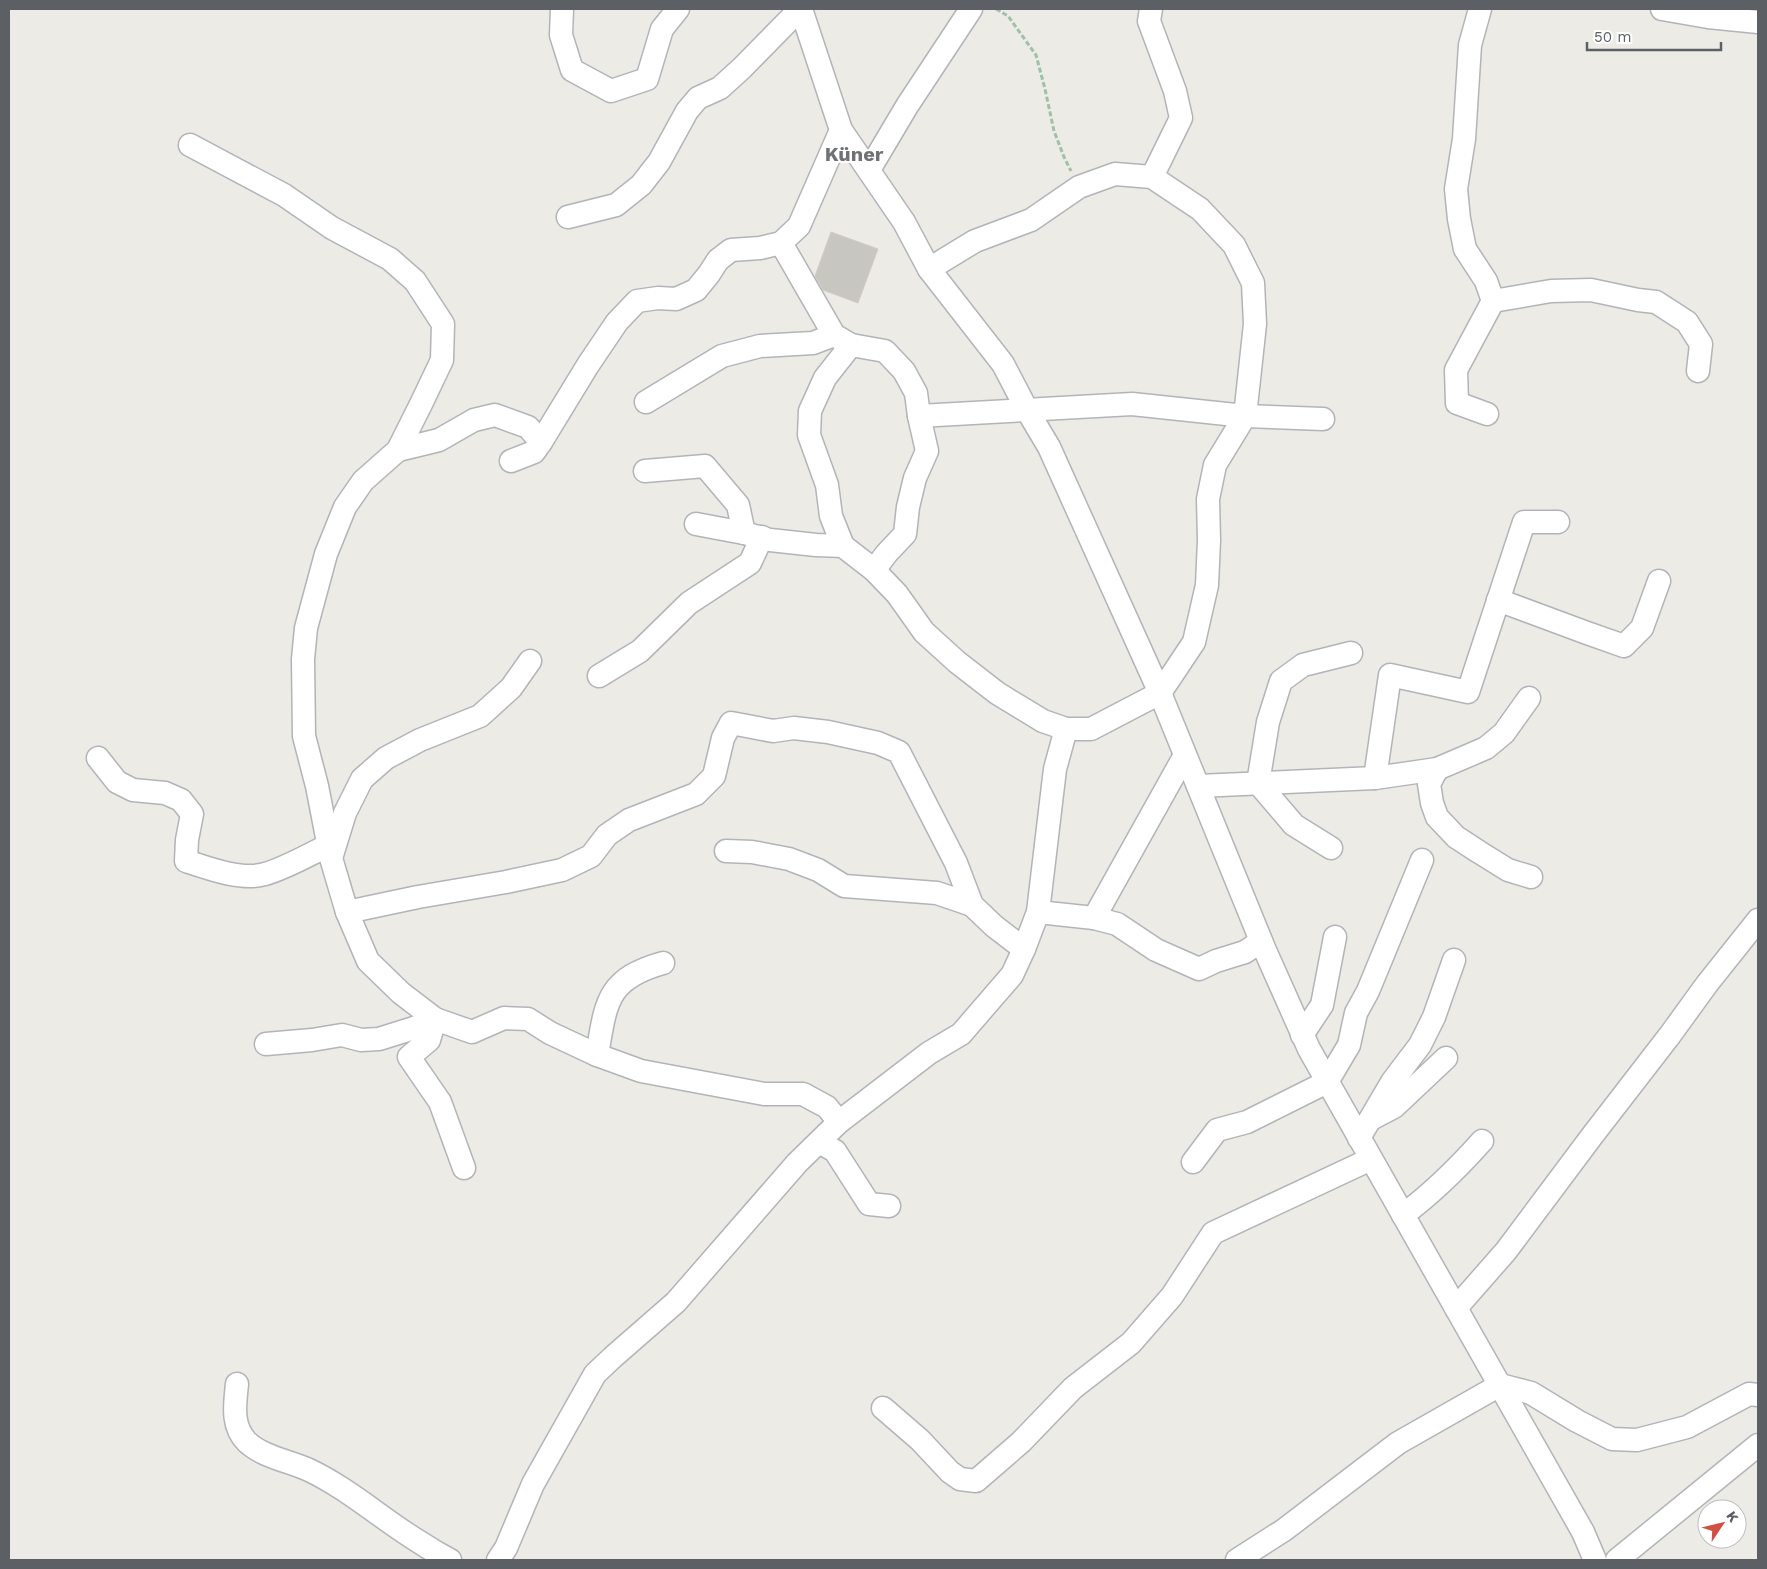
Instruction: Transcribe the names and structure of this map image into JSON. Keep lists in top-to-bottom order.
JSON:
{
  "districts": ["Küner"],
  "scale_bar": "50 m",
  "north": "top right"
}
